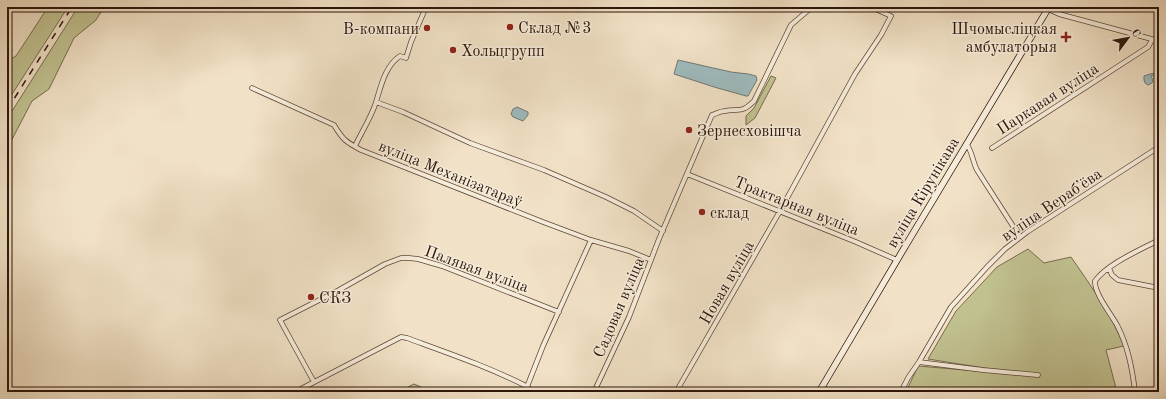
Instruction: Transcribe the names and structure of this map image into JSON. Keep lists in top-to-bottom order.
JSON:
{
  "streets": {
    "street": [
      "Паркавая вуліца",
      "вуліца Механізатараў",
      "вуліца Кірунікава",
      "вуліца Верабʼёва",
      "Трактарная вуліца",
      "Палявая вуліца",
      "Новая вуліца",
      "Садовая вуліца"
    ]
  },
  "crossings": [
    ["вуліца Механізатараў", "Садовая вуліца"],
    ["вуліца Кірунікава", "Трактарная вуліца"],
    ["Трактарная вуліца", "Новая вуліца"],
    ["Трактарная вуліца", "Садовая вуліца"]
  ],
  "places": {
    "other": [
      "Склад №3",
      "В-компани",
      "Хольцгрупп",
      "Зернесховішча",
      "склад",
      "СКЗ"
    ],
    "health": ["Шчомысліцкая амбулаторыя"]
  },
  "north": "top right"
}
